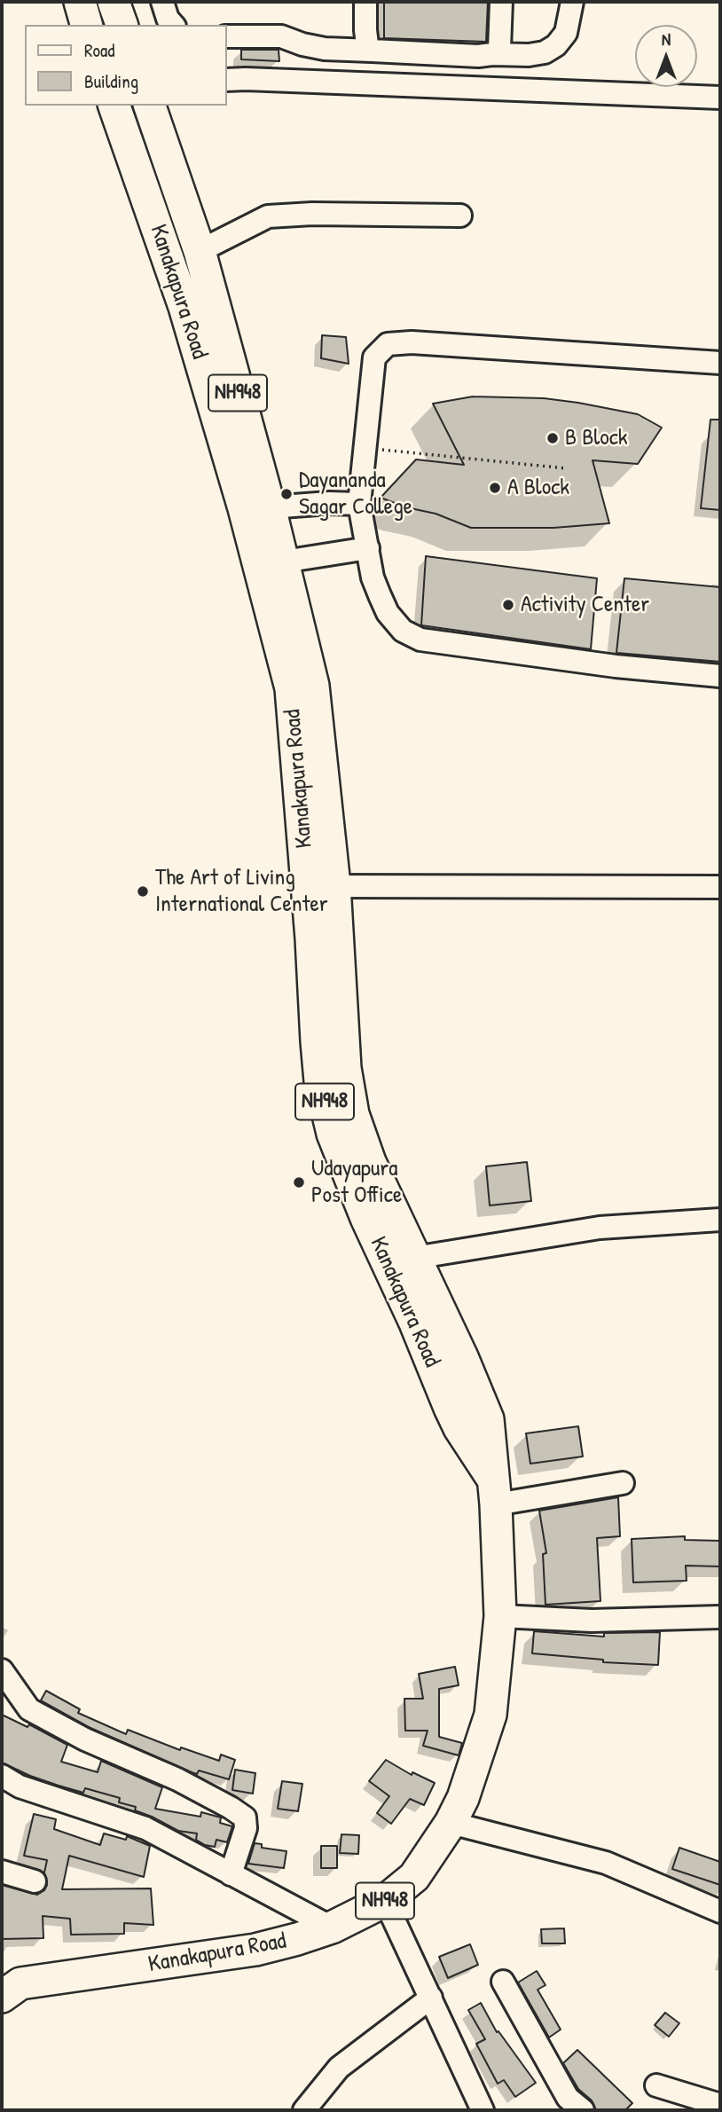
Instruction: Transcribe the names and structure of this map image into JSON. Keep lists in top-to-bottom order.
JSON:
{
  "streets": {
    "highway": ["Kanakapura Road", "NH948"]
  },
  "places": [
    "B Block",
    "A Block",
    "Dayananda Sagar College",
    "Activity Center",
    "The Art of Living International Center",
    "Udayapura Post Office"
  ],
  "legend": ["Road", "Building"],
  "north": "top"
}
